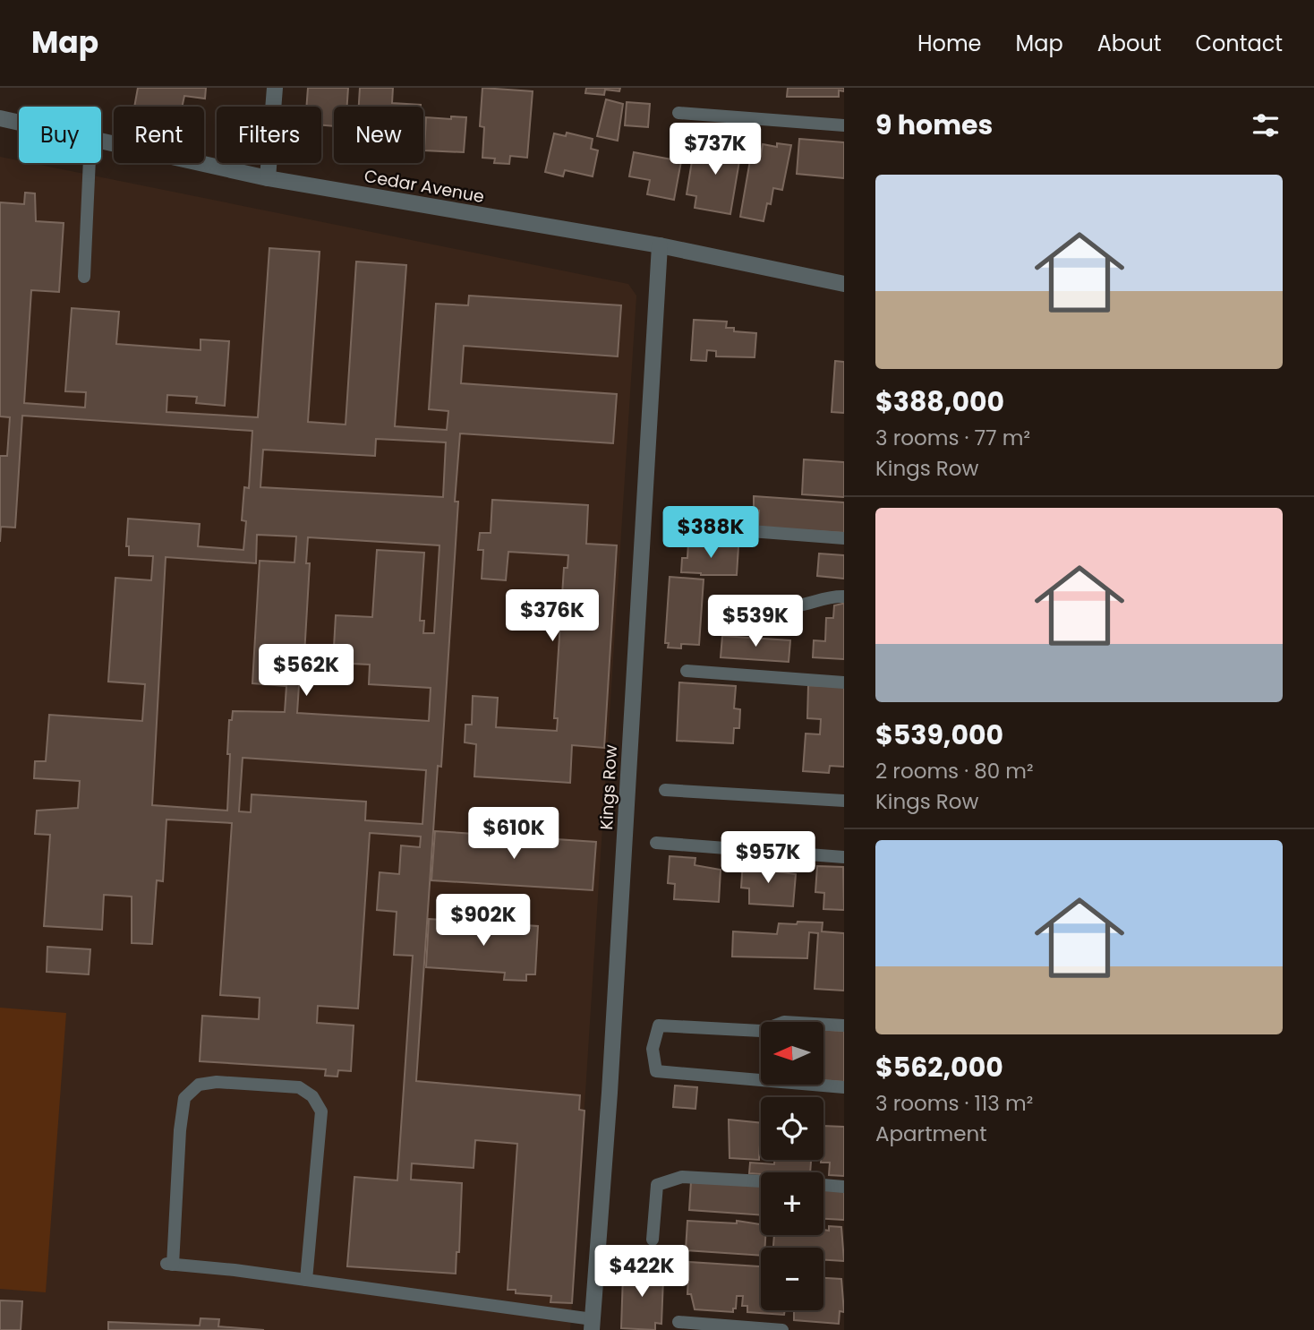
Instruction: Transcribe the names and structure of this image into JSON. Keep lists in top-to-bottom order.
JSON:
{
  "streets": {
    "street": ["Cedar Avenue", "Kings Row"]
  },
  "crossings": [
    ["Cedar Avenue", "Kings Row"]
  ],
  "north": "left",
  "page": {
    "header": "Map",
    "nav": [
      "Home",
      "Map",
      "About",
      "Contact"
    ],
    "heading": "9 homes",
    "chip": [
      "Buy",
      "Rent",
      "Filters",
      "New"
    ],
    "price": [
      "$737K",
      "$388K",
      "$376K",
      "$539K",
      "$562K",
      "$610K",
      "$957K",
      "$902K",
      "$422K"
    ],
    "list": [
      {
        "name": "$388,000",
        "note": "3 rooms · 77 m² · Kings Row"
      },
      {
        "name": "$539,000",
        "note": "2 rooms · 80 m² · Kings Row"
      },
      {
        "name": "$562,000",
        "note": "3 rooms · 113 m² · Apartment"
      }
    ],
    "map_buttons": ["+", "−"]
  }
}
